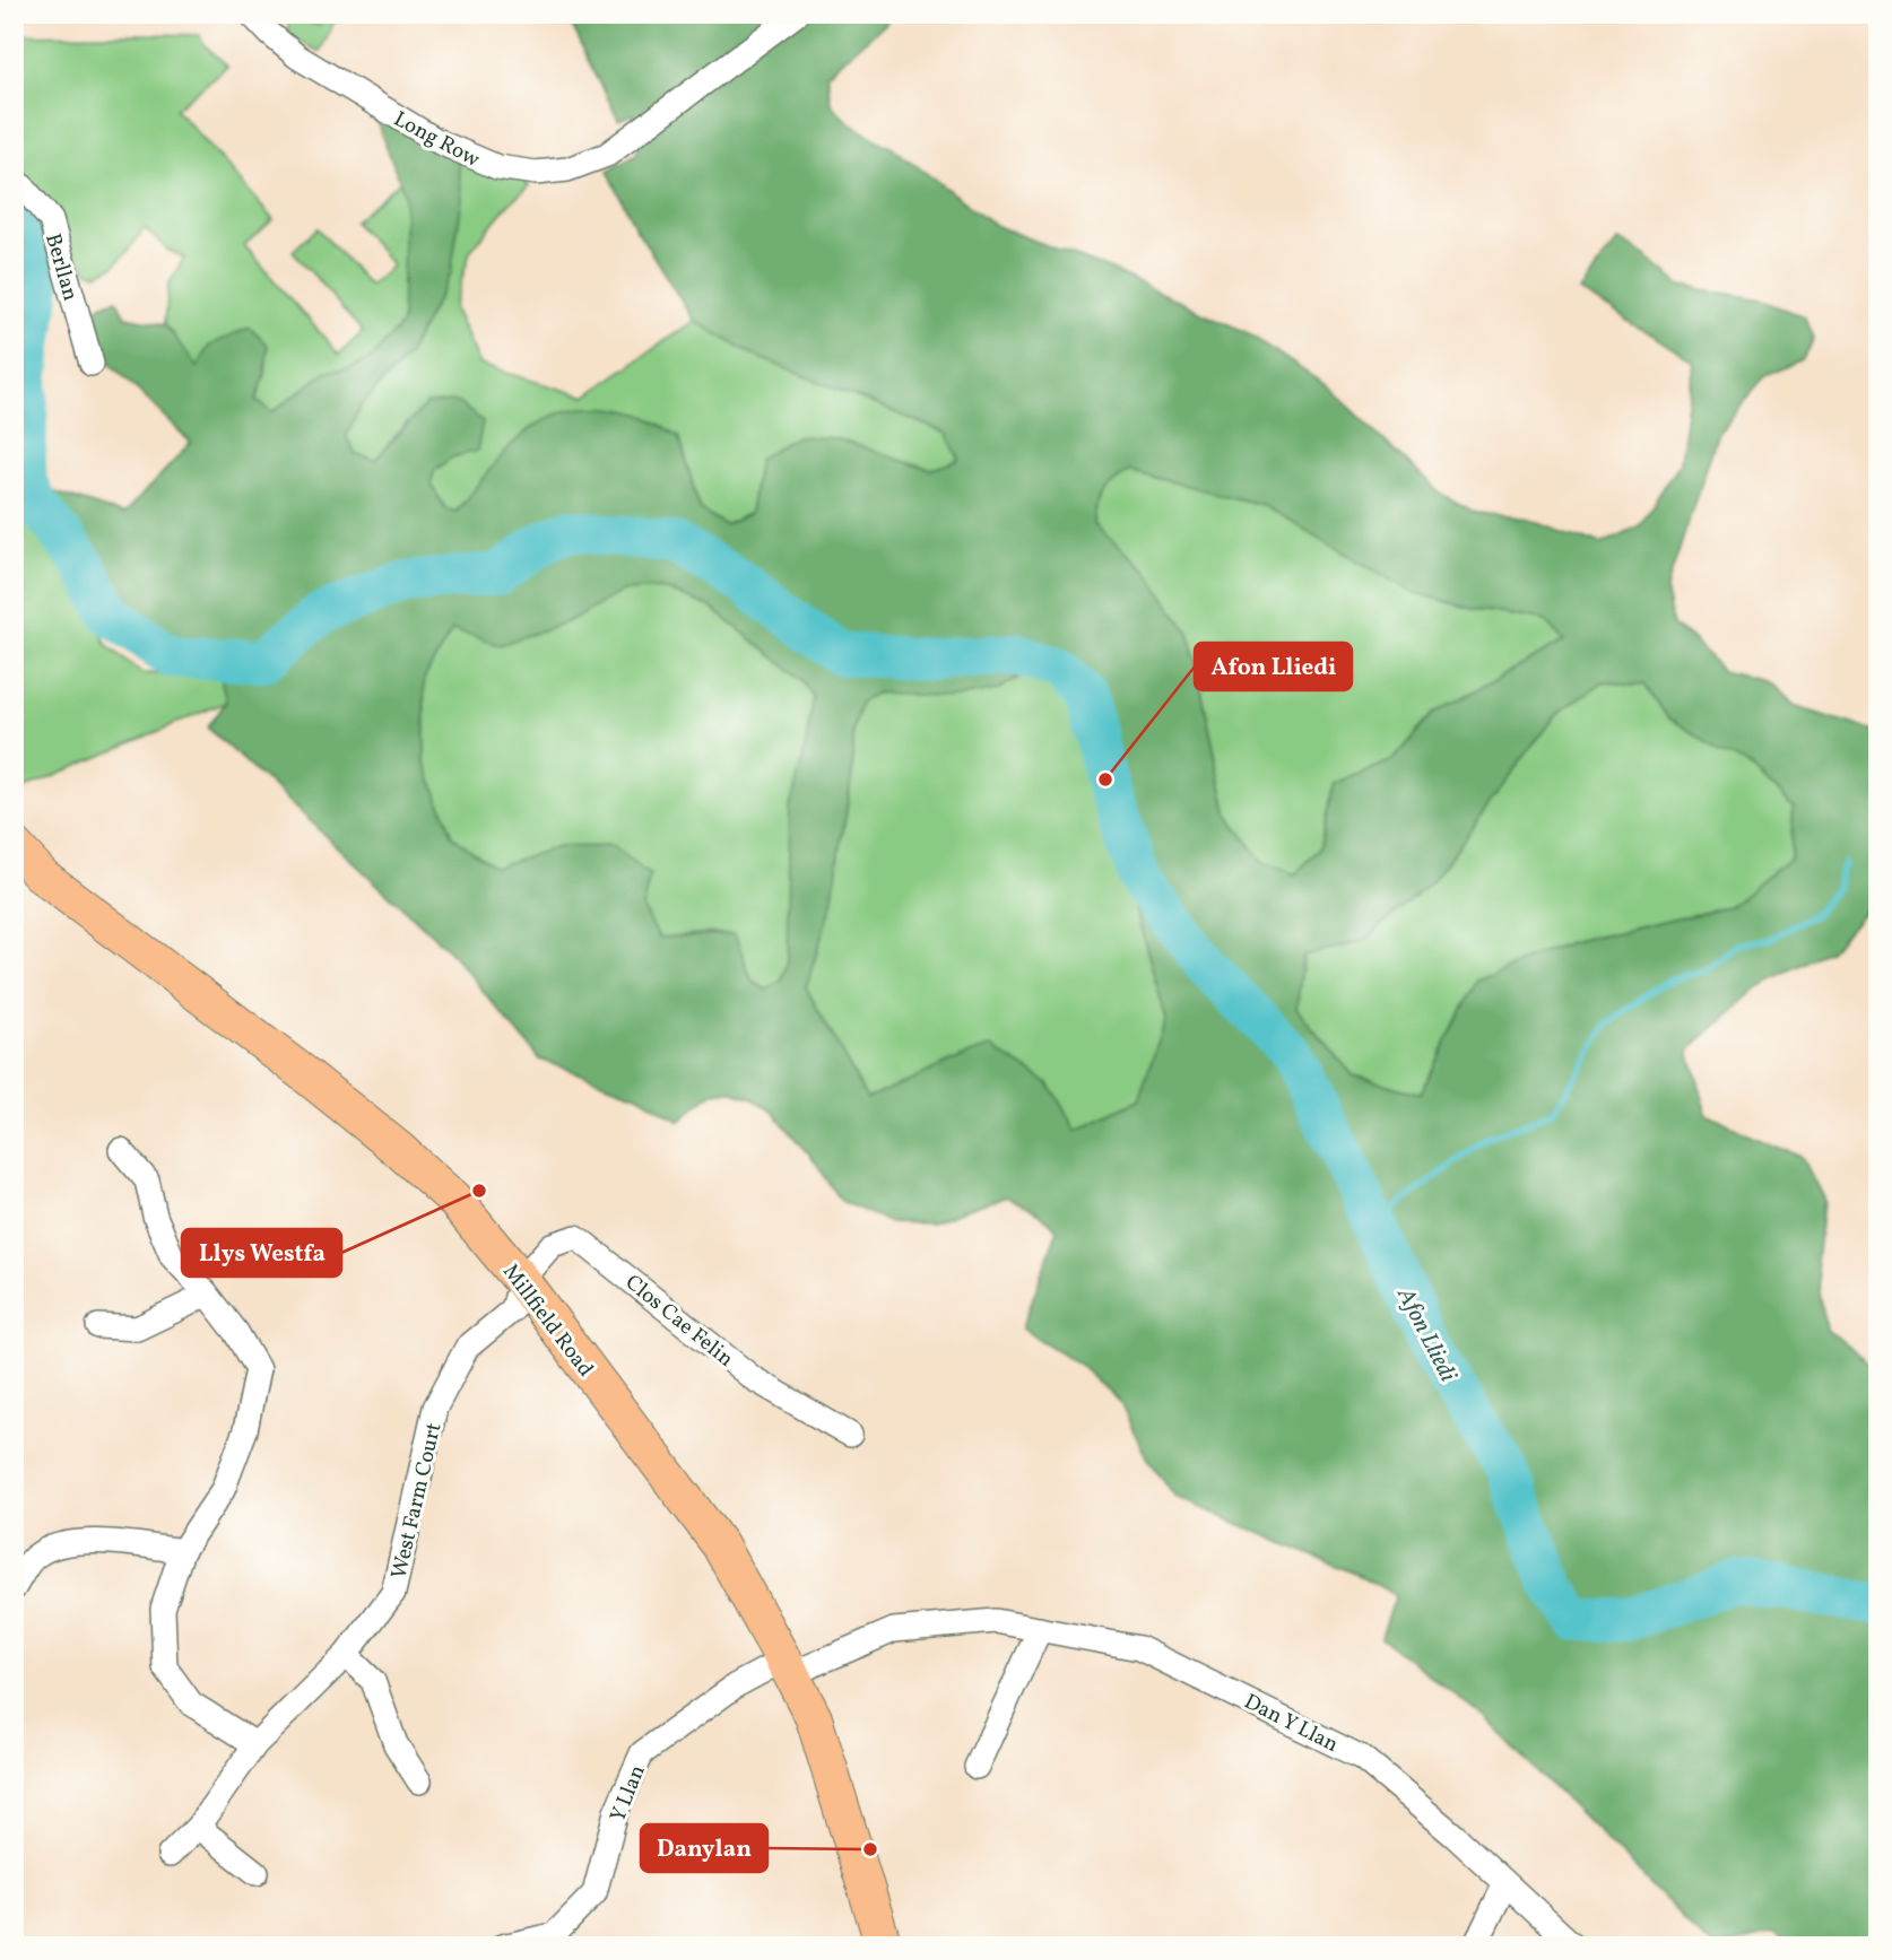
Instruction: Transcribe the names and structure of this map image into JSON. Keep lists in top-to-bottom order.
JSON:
{
  "streets": {
    "main road": ["Millfield Road"],
    "street": [
      "Long Row",
      "Berllan",
      "Clos Cae Felin",
      "West Farm Court",
      "Dan Y Llan",
      "Y Llan"
    ]
  },
  "crossings": [
    ["Millfield Road", "Clos Cae Felin"],
    ["Millfield Road", "West Farm Court"],
    ["Millfield Road", "Dan Y Llan"],
    ["Millfield Road", "Y Llan"],
    ["Clos Cae Felin", "West Farm Court"],
    ["Dan Y Llan", "Y Llan"]
  ],
  "water": ["Afon Lliedi"],
  "places": ["Afon Lliedi", "Llys Westfa", "Danylan"]
}
